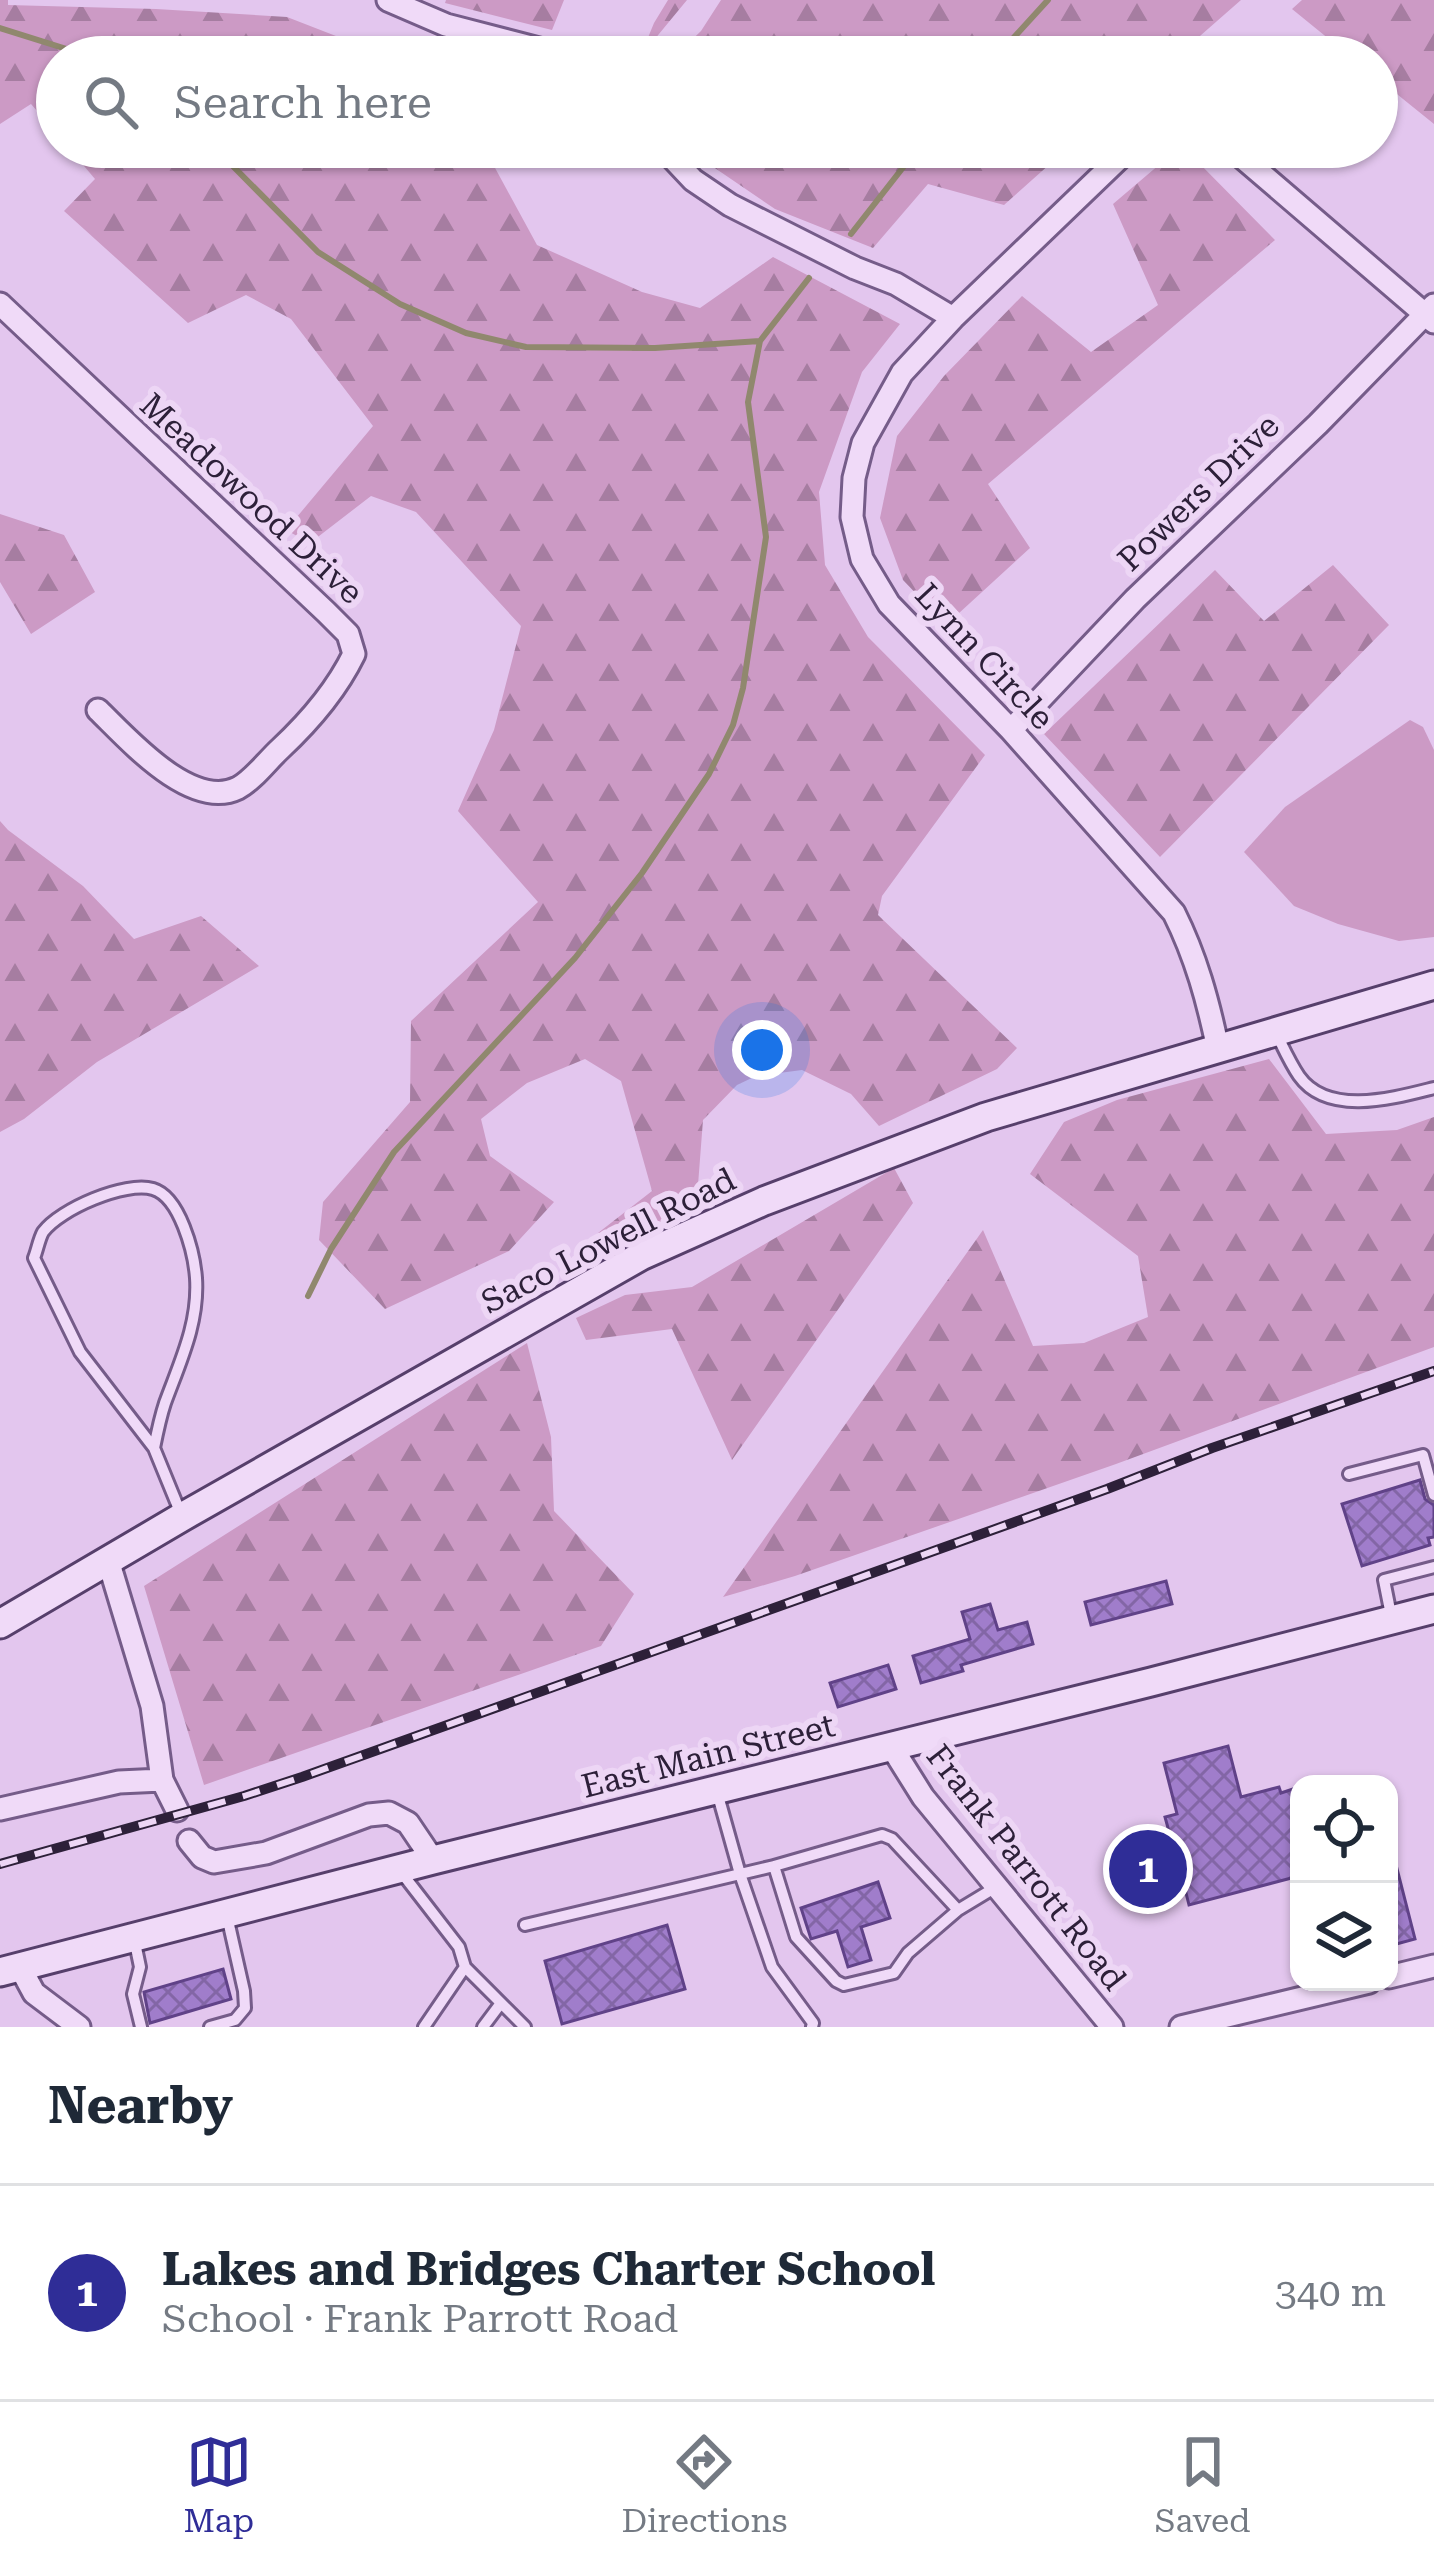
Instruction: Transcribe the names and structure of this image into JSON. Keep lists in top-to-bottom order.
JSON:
{
  "streets": {
    "street": [
      "Powers Drive",
      "Meadowood Drive",
      "Lynn Circle",
      "Saco Lowell Road",
      "East Main Street",
      "Frank Parrott Road"
    ]
  },
  "crossings": [
    ["Powers Drive", "Lynn Circle"],
    ["Lynn Circle", "Saco Lowell Road"],
    ["East Main Street", "Frank Parrott Road"]
  ],
  "page": {
    "search": "Search here",
    "pins": "1",
    "heading": "Nearby",
    "list": [
      {
        "mark": "1",
        "name": "Lakes and Bridges Charter School",
        "note": "School · Frank Parrott Road",
        "value": "340 m"
      }
    ],
    "nav": ["Map", "Directions", "Saved"]
  }
}
